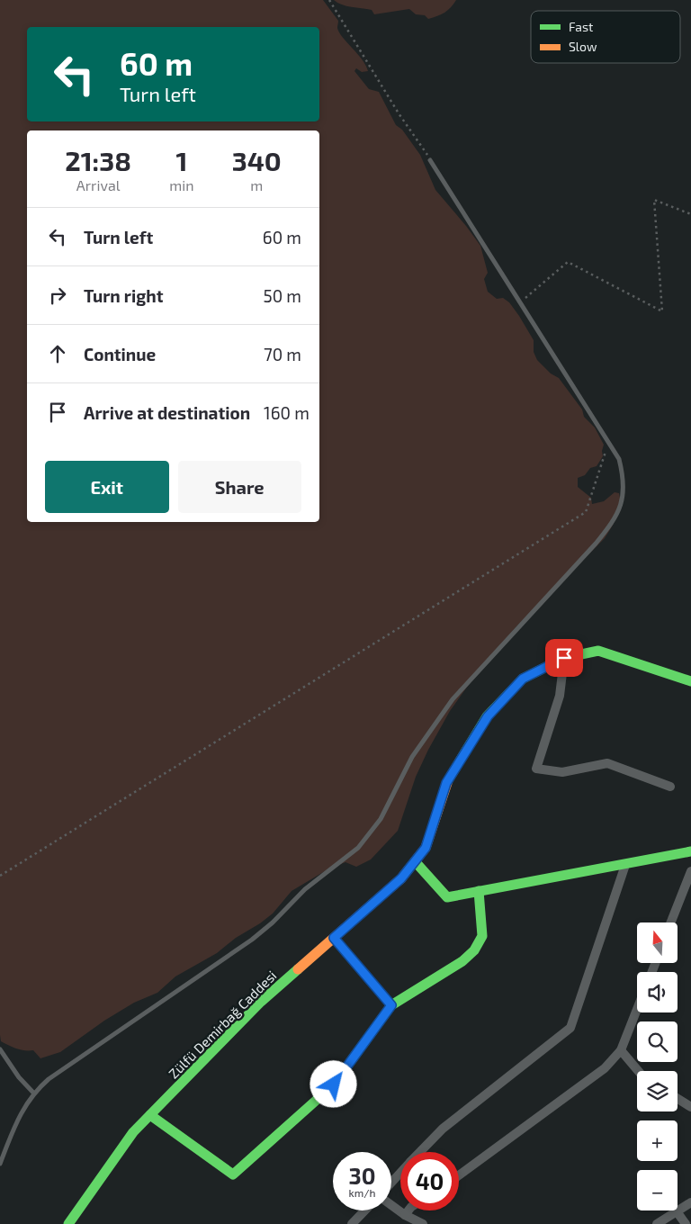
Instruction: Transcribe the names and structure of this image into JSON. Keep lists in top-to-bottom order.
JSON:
{
  "streets": {
    "street": ["Zülfü Demirbağ Caddesi"]
  },
  "legend": ["Fast", "Slow"],
  "north": "top",
  "page": {
    "turn": ["60 m", "Turn left"],
    "eta": [
      "21:38",
      "Arrival",
      "1",
      "min",
      "340",
      "m"
    ],
    "list": [
      {
        "name": "Turn left",
        "value": "60 m"
      },
      {
        "name": "Turn right",
        "value": "50 m"
      },
      {
        "name": "Continue",
        "value": "70 m"
      },
      {
        "name": "Arrive at destination",
        "value": "160 m"
      }
    ],
    "buttons": ["Exit", "Share"],
    "map_buttons": ["+", "−"],
    "speed": "30 km/h",
    "limit": "40"
  }
}
